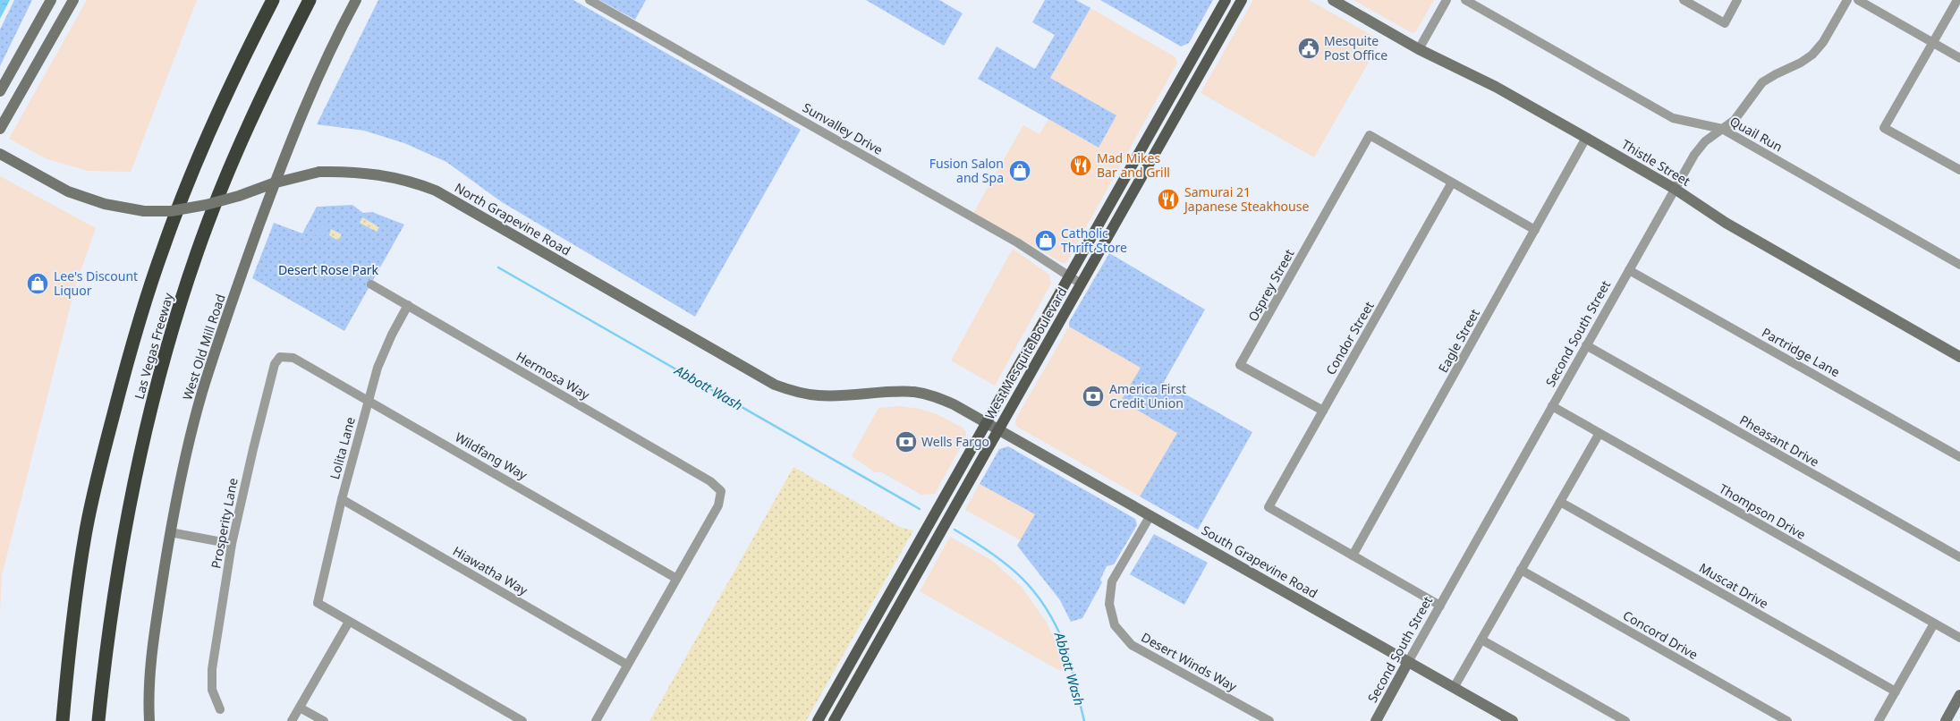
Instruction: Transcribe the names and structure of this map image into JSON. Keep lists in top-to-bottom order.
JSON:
{
  "streets": {
    "highway": ["Las Vegas Freeway"],
    "main road": ["West Mesquite Boulevard"],
    "street": [
      "Sunvalley Drive",
      "Quail Run",
      "Thistle Street",
      "North Grapevine Road",
      "Osprey Street",
      "Second South Street",
      "Condor Street",
      "Eagle Street",
      "West Old Mill Road",
      "Partridge Lane",
      "Hermosa Way",
      "Pheasant Drive",
      "Lolita Lane",
      "Wildfang Way",
      "Thompson Drive",
      "Prosperity Lane",
      "South Grapevine Road",
      "Hiawatha Way",
      "Muscat Drive",
      "Concord Drive",
      "Desert Winds Way"
    ]
  },
  "crossings": [
    ["Sunvalley Drive", "West Mesquite Boulevard"],
    ["Quail Run", "Second South Street"],
    ["Thistle Street", "Second South Street"],
    ["Thistle Street", "Eagle Street"],
    ["North Grapevine Road", "West Mesquite Boulevard"],
    ["North Grapevine Road", "South Grapevine Road"],
    ["Osprey Street", "Condor Street"],
    ["Second South Street", "Partridge Lane"],
    ["Second South Street", "Pheasant Drive"],
    ["Second South Street", "Thompson Drive"],
    ["Second South Street", "South Grapevine Road"],
    ["Condor Street", "Eagle Street"],
    ["West Mesquite Boulevard", "South Grapevine Road"],
    ["Hermosa Way", "Lolita Lane"],
    ["Hermosa Way", "Wildfang Way"],
    ["Lolita Lane", "Wildfang Way"],
    ["Lolita Lane", "Hiawatha Way"],
    ["Wildfang Way", "Prosperity Lane"],
    ["South Grapevine Road", "Desert Winds Way"]
  ],
  "water": ["Abbott Wash"],
  "parks": ["Desert Rose Park"],
  "places": {
    "public building": ["Mesquite Post Office"],
    "restaurant": ["Mad Mikes Bar and Grill", "Samurai 21 Japanese Steakhouse"],
    "shop": ["Fusion Salon and Spa", "Catholic Thrift Store", "Lee's Discount Liquor"],
    "bank": ["America First Credit Union", "Wells Fargo"]
  }
}
